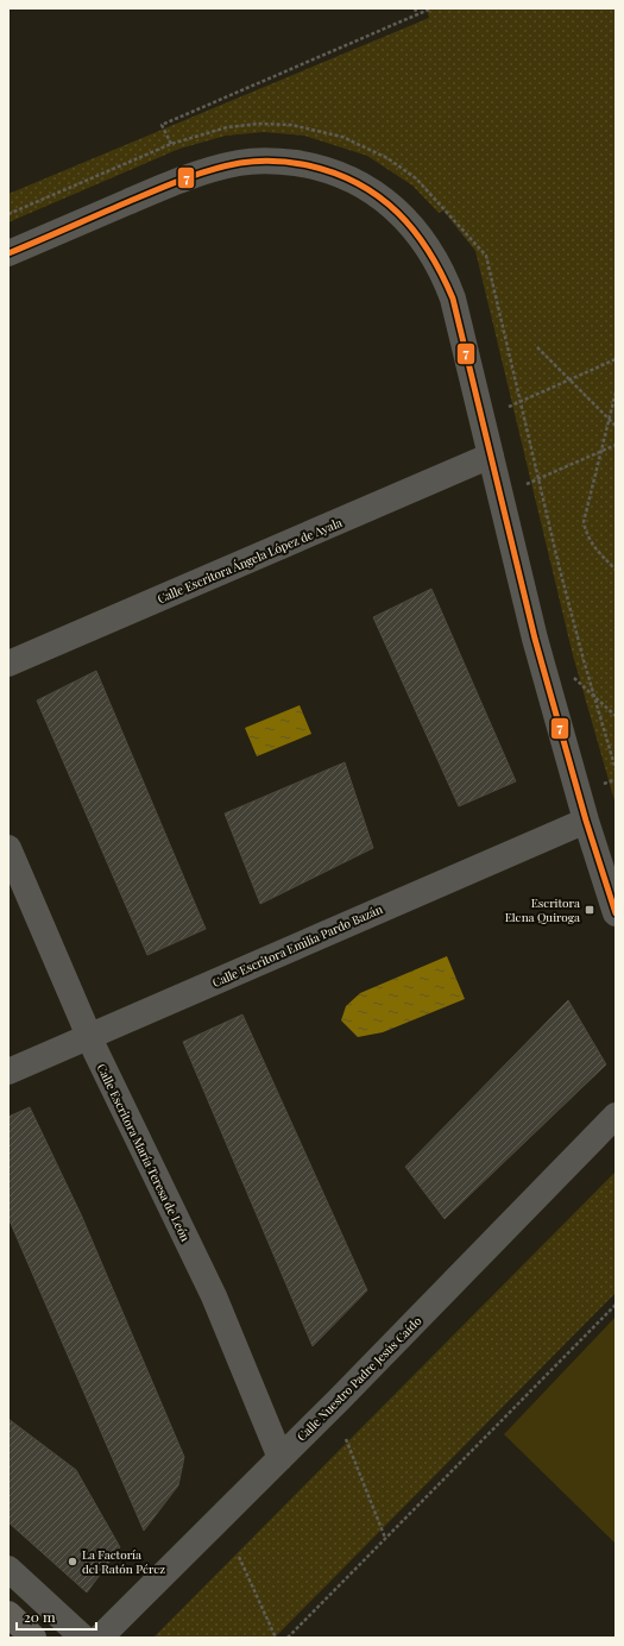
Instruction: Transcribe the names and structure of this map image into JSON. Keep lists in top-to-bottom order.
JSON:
{
  "streets": {
    "street": [
      "Calle Escritora Ángela López de Ayala",
      "Calle Escritora Emilia Pardo Bazán",
      "Calle Escritora María Teresa de León",
      "Calle Nuestro Padre Jesús Caído"
    ]
  },
  "crossings": [
    ["Calle Escritora Emilia Pardo Bazán", "Calle Escritora María Teresa de León"],
    ["Calle Escritora María Teresa de León", "Calle Nuestro Padre Jesús Caído"]
  ],
  "places": {
    "transit": ["Escritora Elena Quiroga"],
    "other": ["La Factoría del Ratón Pérez"]
  },
  "lines": ["transit line 7"],
  "scale_bar": "20 m"
}
